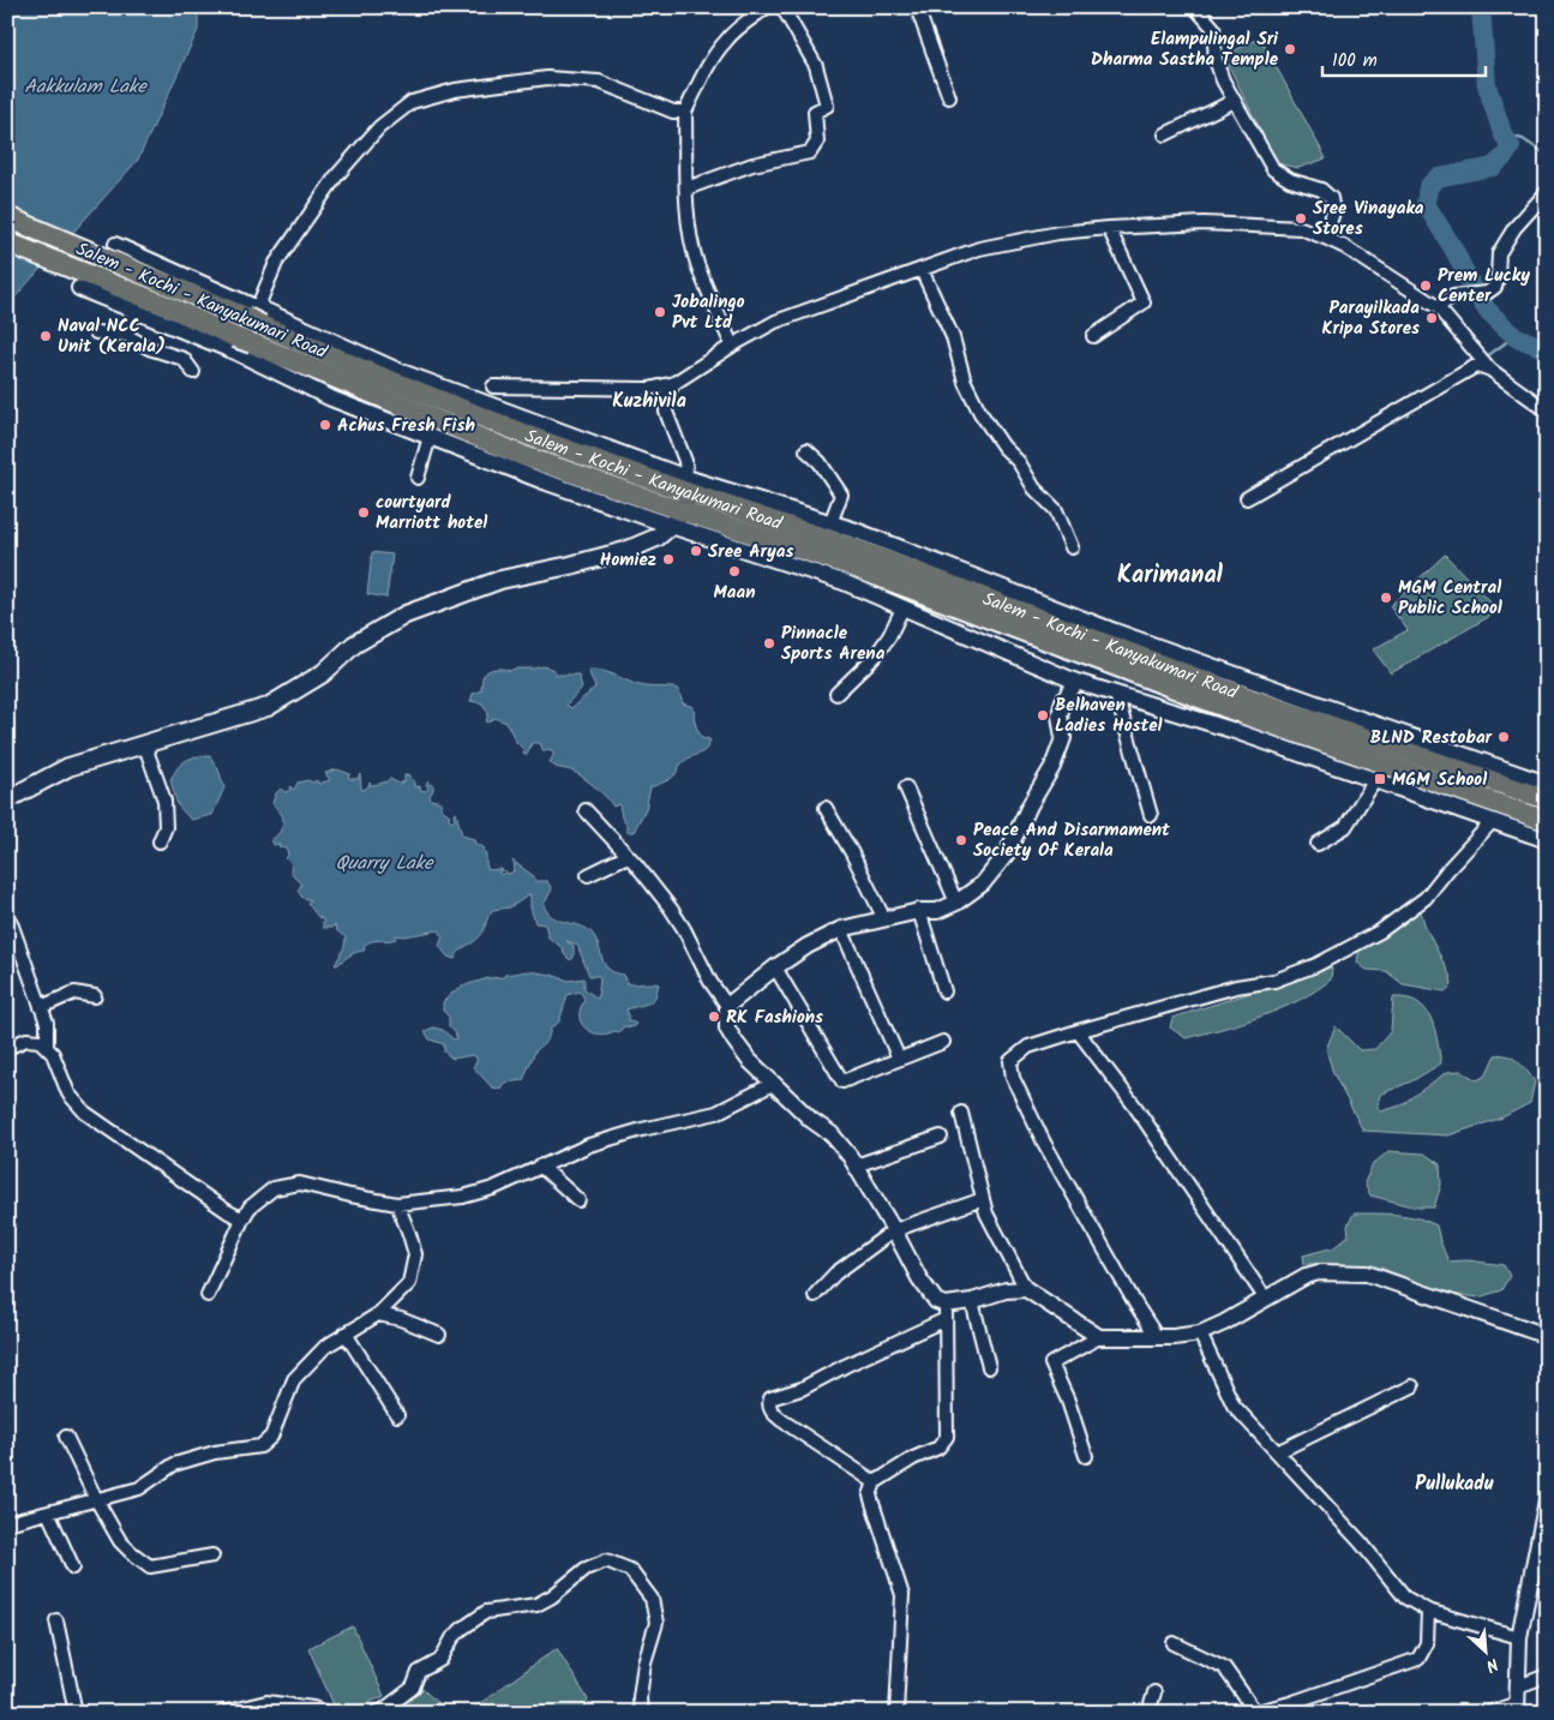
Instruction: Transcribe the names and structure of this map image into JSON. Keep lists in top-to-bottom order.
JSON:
{
  "streets": {
    "highway": ["Salem - Kochi - Kanyakumari Road"]
  },
  "districts": ["Kuzhivila", "Karimanal", "Pullukadu"],
  "water": ["Aakkulam Lake", "Quarry Lake"],
  "places": {
    "other": [
      "Elampulingal Sri Dharma Sastha Temple",
      "Sree Vinayaka Stores",
      "Prem Lucky Center",
      "Jobalingo Pvt Ltd",
      "Parayilkada Kripa Stores",
      "Naval NCC Unit (Kerala)",
      "Achus Fresh Fish",
      "courtyard Marriott hotel",
      "Sree Aryas",
      "Homiez",
      "Maan",
      "MGM Central Public School",
      "Pinnacle Sports Arena",
      "Belhaven Ladies Hostel",
      "BLND Restobar",
      "Peace And Disarmament Society Of Kerala",
      "RK Fashions"
    ],
    "transit": ["MGM School"]
  },
  "scale_bar": "100 m",
  "north": "bottom right"
}
